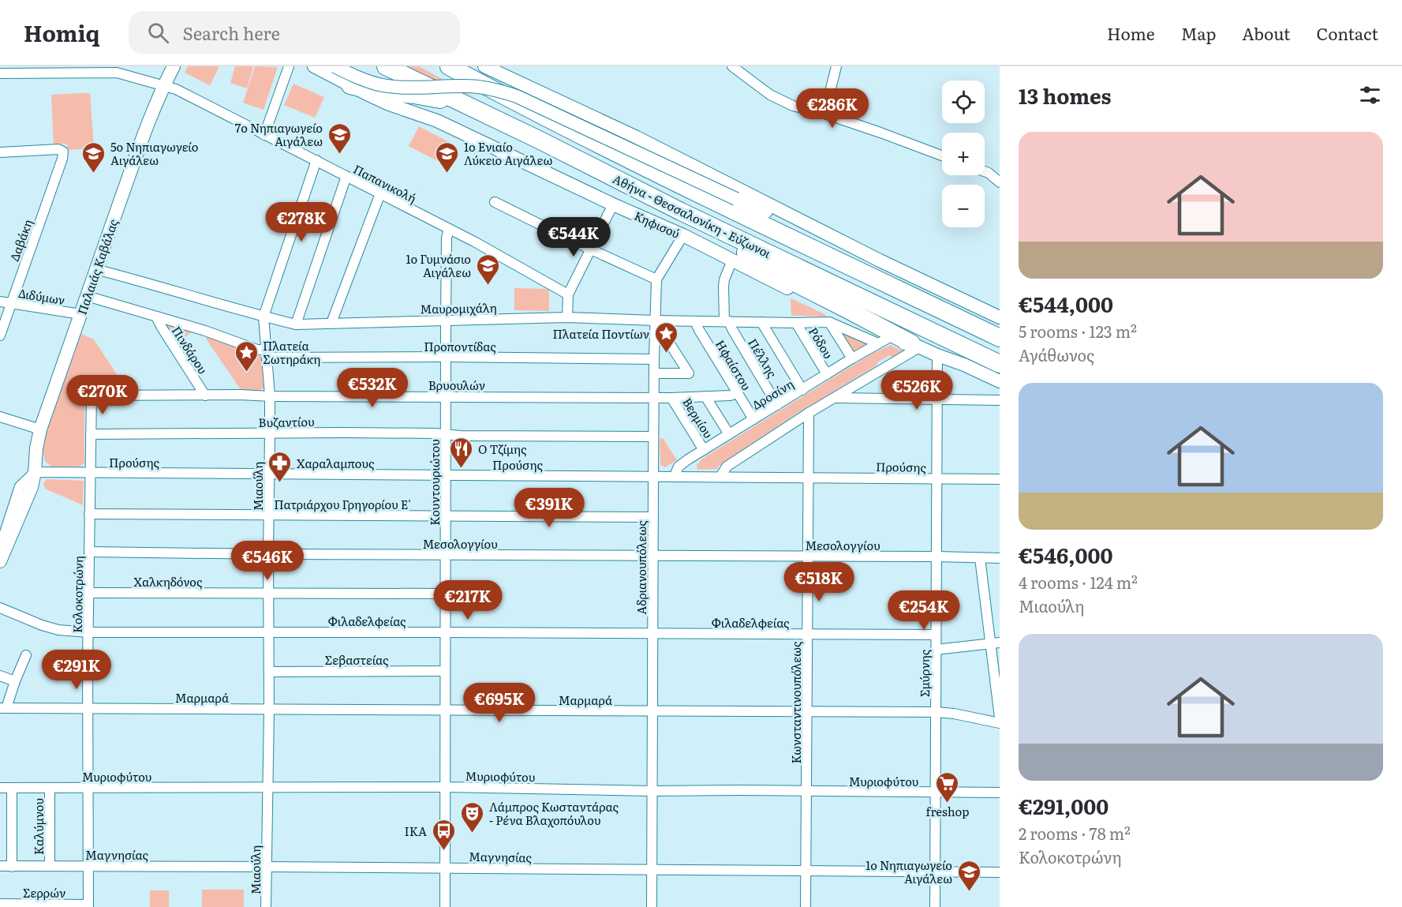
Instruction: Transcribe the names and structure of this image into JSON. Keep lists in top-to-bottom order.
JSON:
{
  "streets": {
    "highway": ["Αθήνα - Θεσσαλονίκη - Εύζωνοι"],
    "main road": ["Κηφισού", "Παλαιάς Καβάλας"],
    "street": [
      "Παπανικολή",
      "Δαβάκη",
      "Διδύμων",
      "Μαυρομιχάλη",
      "Ρόδου",
      "Προποντίδας",
      "Πινδάρου",
      "Πέλλης",
      "Ηφαίστου",
      "Βρυουλών",
      "Δροσίνη",
      "Βερμίου",
      "Βυζαντίου",
      "Προύσης",
      "Κουντουριώτου",
      "Μιαούλη",
      "Πατριάρχου Γρηγορίου Ε'",
      "Μεσολογγίου",
      "Αδριανουπόλεως",
      "Χαλκηδόνος",
      "Κολοκοτρώνη",
      "Φιλαδελφείας",
      "Σεβαστείας",
      "Σμύρνης",
      "Μαρμαρά",
      "Κωνσταντινουπόλεως",
      "Μυριοφύτου",
      "Καλύμνου",
      "Μαγνησίας",
      "Σερρών"
    ]
  },
  "crossings": [
    ["Παπανικολή", "Παλαιάς Καβάλας"],
    ["Παπανικολή", "Κουντουριώτου"],
    ["Παπανικολή", "Μιαούλη"],
    ["Κηφισού", "Μαυρομιχάλη"],
    ["Κηφισού", "Δροσίνη"],
    ["Κηφισού", "Αδριανουπόλεως"],
    ["Κηφισού", "Σμύρνης"],
    ["Δαβάκη", "Διδύμων"],
    ["Παλαιάς Καβάλας", "Διδύμων"],
    ["Παλαιάς Καβάλας", "Μαυρομιχάλη"],
    ["Παλαιάς Καβάλας", "Προποντίδας"],
    ["Παλαιάς Καβάλας", "Προύσης"],
    ["Μαυρομιχάλη", "Ρόδου"],
    ["Μαυρομιχάλη", "Πέλλης"],
    ["Μαυρομιχάλη", "Ηφαίστου"],
    ["Μαυρομιχάλη", "Δροσίνη"],
    ["Μαυρομιχάλη", "Κουντουριώτου"],
    ["Μαυρομιχάλη", "Μιαούλη"],
    ["Μαυρομιχάλη", "Αδριανουπόλεως"],
    ["Ρόδου", "Δροσίνη"],
    ["Προποντίδας", "Πινδάρου"],
    ["Προποντίδας", "Κουντουριώτου"],
    ["Προποντίδας", "Μιαούλη"],
    ["Προποντίδας", "Αδριανουπόλεως"],
    ["Πινδάρου", "Βρυουλών"],
    ["Πέλλης", "Δροσίνη"],
    ["Ηφαίστου", "Βρυουλών"],
    ["Ηφαίστου", "Δροσίνη"],
    ["Βρυουλών", "Βερμίου"],
    ["Βρυουλών", "Κουντουριώτου"],
    ["Βρυουλών", "Μιαούλη"],
    ["Βρυουλών", "Αδριανουπόλεως"],
    ["Βρυουλών", "Κολοκοτρώνη"],
    ["Δροσίνη", "Βερμίου"],
    ["Δροσίνη", "Προύσης"],
    ["Βυζαντίου", "Κουντουριώτου"],
    ["Βυζαντίου", "Μιαούλη"],
    ["Βυζαντίου", "Αδριανουπόλεως"],
    ["Βυζαντίου", "Κολοκοτρώνη"],
    ["Προύσης", "Κουντουριώτου"],
    ["Προύσης", "Μιαούλη"],
    ["Προύσης", "Αδριανουπόλεως"],
    ["Προύσης", "Κολοκοτρώνη"],
    ["Προύσης", "Σμύρνης"],
    ["Προύσης", "Κωνσταντινουπόλεως"],
    ["Κουντουριώτου", "Πατριάρχου Γρηγορίου Ε'"],
    ["Κουντουριώτου", "Μεσολογγίου"],
    ["Κουντουριώτου", "Χαλκηδόνος"],
    ["Κουντουριώτου", "Φιλαδελφείας"],
    ["Κουντουριώτου", "Σεβαστείας"],
    ["Κουντουριώτου", "Μαρμαρά"],
    ["Κουντουριώτου", "Μυριοφύτου"],
    ["Κουντουριώτου", "Μαγνησίας"],
    ["Μιαούλη", "Πατριάρχου Γρηγορίου Ε'"],
    ["Μιαούλη", "Μεσολογγίου"],
    ["Μιαούλη", "Χαλκηδόνος"],
    ["Μιαούλη", "Φιλαδελφείας"],
    ["Μιαούλη", "Σεβαστείας"],
    ["Μιαούλη", "Μαρμαρά"],
    ["Μιαούλη", "Μυριοφύτου"],
    ["Μιαούλη", "Μαγνησίας"],
    ["Πατριάρχου Γρηγορίου Ε'", "Αδριανουπόλεως"],
    ["Πατριάρχου Γρηγορίου Ε'", "Κολοκοτρώνη"],
    ["Μεσολογγίου", "Αδριανουπόλεως"],
    ["Μεσολογγίου", "Κολοκοτρώνη"],
    ["Μεσολογγίου", "Σμύρνης"],
    ["Μεσολογγίου", "Κωνσταντινουπόλεως"],
    ["Αδριανουπόλεως", "Φιλαδελφείας"],
    ["Αδριανουπόλεως", "Μαρμαρά"],
    ["Αδριανουπόλεως", "Μυριοφύτου"],
    ["Αδριανουπόλεως", "Μαγνησίας"],
    ["Χαλκηδόνος", "Κολοκοτρώνη"],
    ["Κολοκοτρώνη", "Φιλαδελφείας"],
    ["Κολοκοτρώνη", "Μαρμαρά"],
    ["Κολοκοτρώνη", "Μυριοφύτου"],
    ["Κολοκοτρώνη", "Μαγνησίας"],
    ["Κολοκοτρώνη", "Σερρών"],
    ["Φιλαδελφείας", "Σμύρνης"],
    ["Φιλαδελφείας", "Κωνσταντινουπόλεως"],
    ["Σμύρνης", "Μαρμαρά"],
    ["Σμύρνης", "Μυριοφύτου"],
    ["Σμύρνης", "Μαγνησίας"],
    ["Μαρμαρά", "Κωνσταντινουπόλεως"],
    ["Κωνσταντινουπόλεως", "Μυριοφύτου"],
    ["Κωνσταντινουπόλεως", "Μαγνησίας"],
    ["Μυριοφύτου", "Καλύμνου"],
    ["Καλύμνου", "Μαγνησίας"]
  ],
  "places": {
    "school or university": [
      "7ο Νηπιαγωγείο Αιγάλεω",
      "5ο Νηπιαγωγείο Αιγάλεω",
      "1ο Ενιαίο Λύκειο Αιγάλεω",
      "1ο Γυμνάσιο Αιγάλεω",
      "1ο Νηπιαγωγείο Αιγάλεω"
    ],
    "place": ["Πλατεία Ποντίων", "Πλατεία Σωτηράκη"],
    "restaurant": ["Ο Τζίμης"],
    "pharmacy": ["Χαραλαμπους"],
    "supermarket": ["freshop"],
    "theatre": ["Λάμπρος Κωσταντάρας - Ρένα Βλαχοπόυλου"],
    "bus stop": ["ΙΚΑ"]
  },
  "page": {
    "header": "Homiq",
    "search": "Search here",
    "nav": [
      "Home",
      "Map",
      "About",
      "Contact"
    ],
    "heading": "13 homes",
    "map_buttons": ["+", "−"],
    "price": [
      "€286K",
      "€278K",
      "€544K",
      "€532K",
      "€526K",
      "€270K",
      "€391K",
      "€546K",
      "€518K",
      "€217K",
      "€254K",
      "€291K",
      "€695K"
    ],
    "list": [
      {
        "name": "€544,000",
        "note": "5 rooms · 123 m² · Αγάθωνος"
      },
      {
        "name": "€546,000",
        "note": "4 rooms · 124 m² · Μιαούλη"
      },
      {
        "name": "€291,000",
        "note": "2 rooms · 78 m² · Κολοκοτρώνη"
      }
    ]
  }
}
